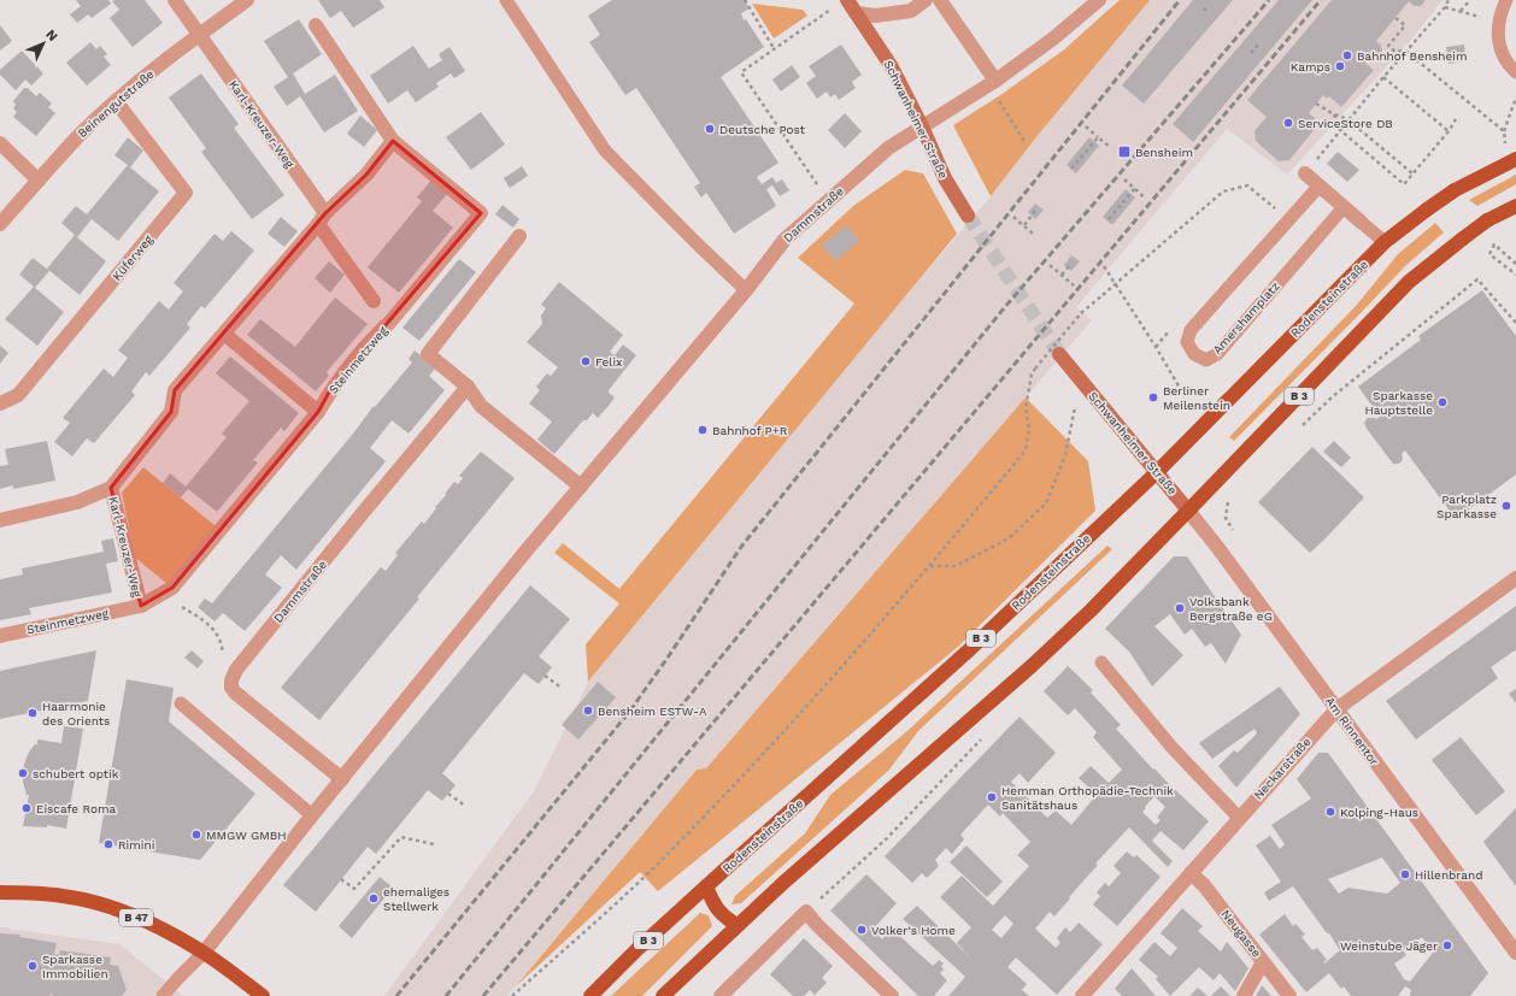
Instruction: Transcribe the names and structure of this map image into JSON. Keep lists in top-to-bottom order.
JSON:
{
  "streets": {
    "main road": [
      "Schwanheimer Straße",
      "Rodensteinstraße",
      "B 3",
      "B 47"
    ],
    "street": [
      "Beinengutstraße",
      "Karl-Kreuzer-Weg",
      "Dammstraße",
      "Küferweg",
      "Steinmetzweg",
      "Am Rinnentor",
      "Neckarstraße",
      "Neugasse"
    ],
    "lane": ["Amershamplatz"]
  },
  "crossings": [
    ["Beinengutstraße", "Karl-Kreuzer-Weg"],
    ["Beinengutstraße", "Küferweg"],
    ["Schwanheimer Straße", "Dammstraße"],
    ["Schwanheimer Straße", "Rodensteinstraße"],
    ["Schwanheimer Straße", "B 3"],
    ["Schwanheimer Straße", "Am Rinnentor"],
    ["Karl-Kreuzer-Weg", "Steinmetzweg"],
    ["Dammstraße", "B 47"],
    ["B 3", "Am Rinnentor"],
    ["Am Rinnentor", "Neckarstraße"],
    ["Neckarstraße", "Neugasse"]
  ],
  "places": {
    "other": [
      "Bahnhof Bensheim",
      "Kamps",
      "ServiceStore DB",
      "Deutsche Post",
      "Felix",
      "Berliner Meilenstein",
      "Sparkasse Hauptstelle",
      "Bahnhof P+R",
      "Parkplatz Sparkasse",
      "Volksbank Bergstraße eG",
      "Bensheim ESTW-A",
      "Haarmonie des Orients",
      "schubert optik",
      "Hemman Orthopädie-Technik Sanitätshaus",
      "Eiscafe Roma",
      "Kolping-Haus",
      "MMGW GMBH",
      "Rimini",
      "Hillenbrand",
      "ehemaliges Stellwerk",
      "Volker's Home",
      "Weinstube Jäger",
      "Sparkasse Immobilien"
    ],
    "transit": ["Bensheim"]
  },
  "north": "top right"
}
